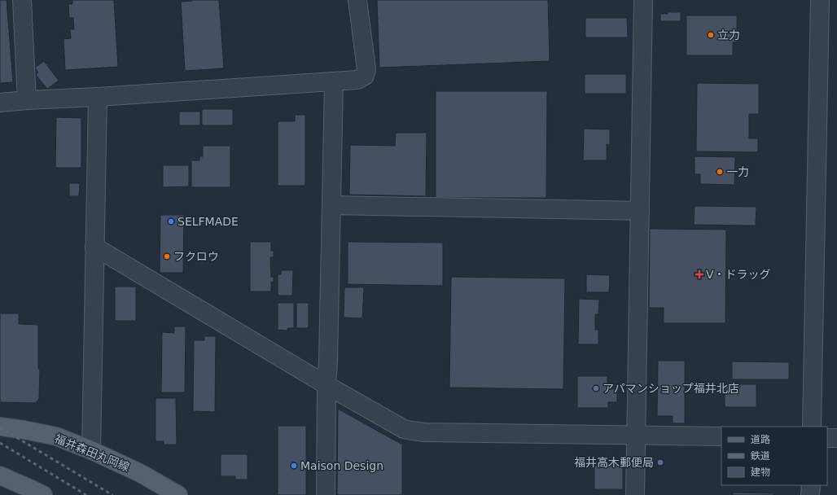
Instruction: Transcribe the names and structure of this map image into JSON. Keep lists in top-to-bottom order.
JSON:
{
  "streets": {
    "main road": ["福井森田丸岡線"]
  },
  "places": {
    "other": [
      "立力",
      "一力",
      "SELFMADE",
      "フクロウ",
      "アパマンショップ福井北店",
      "福井高木郵便局",
      "Maison Design"
    ],
    "health": ["V・ドラッグ"]
  },
  "legend": ["道路", "鉄道", "建物"]
}
